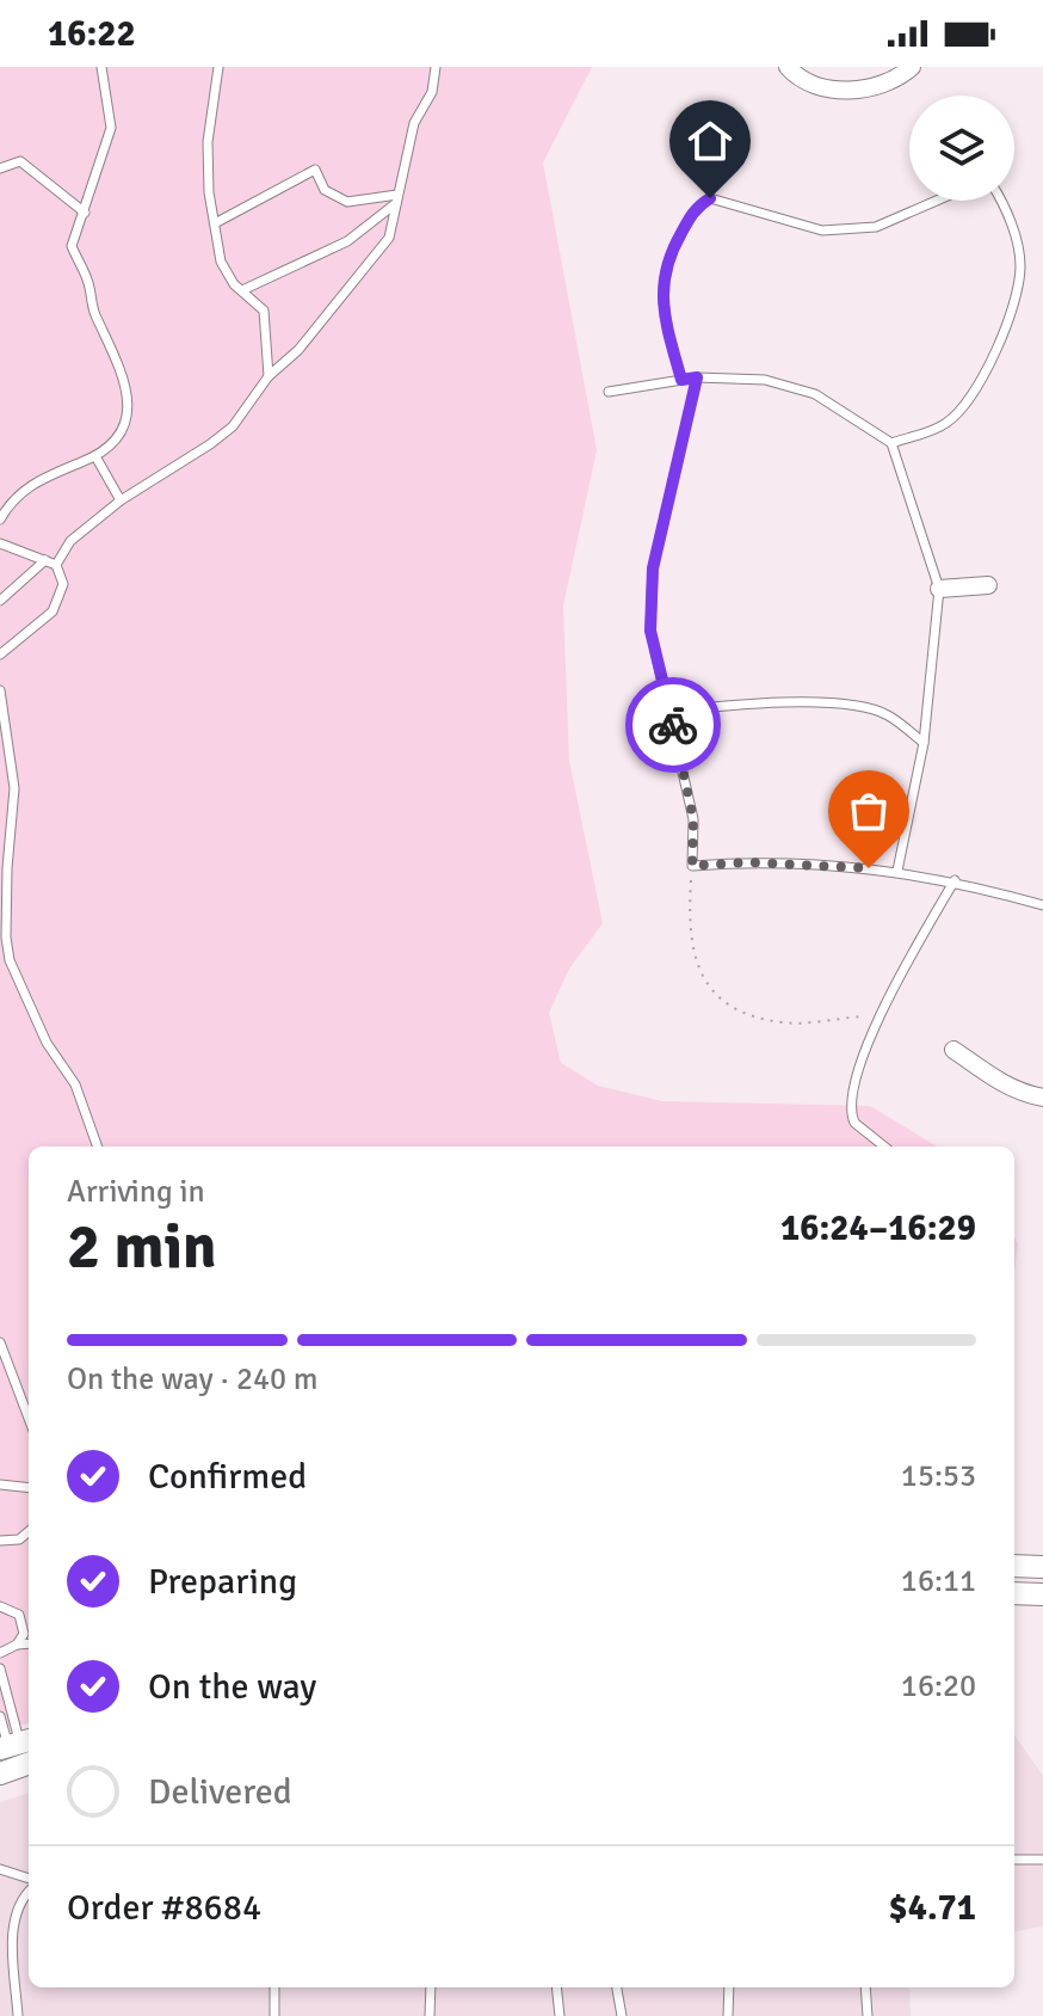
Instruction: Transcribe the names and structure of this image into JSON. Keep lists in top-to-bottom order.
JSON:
{
  "page": {
    "status": "16:22",
    "heading": ["2 min", "Arriving in", "16:24–16:29"],
    "panel": ["Order #8684", "$4.71"],
    "bar": "On the way · 240 m",
    "list": [
      ["Confirmed", "15:53"],
      ["Preparing", "16:11"],
      ["On the way", "16:20"],
      "Delivered"
    ]
  }
}
